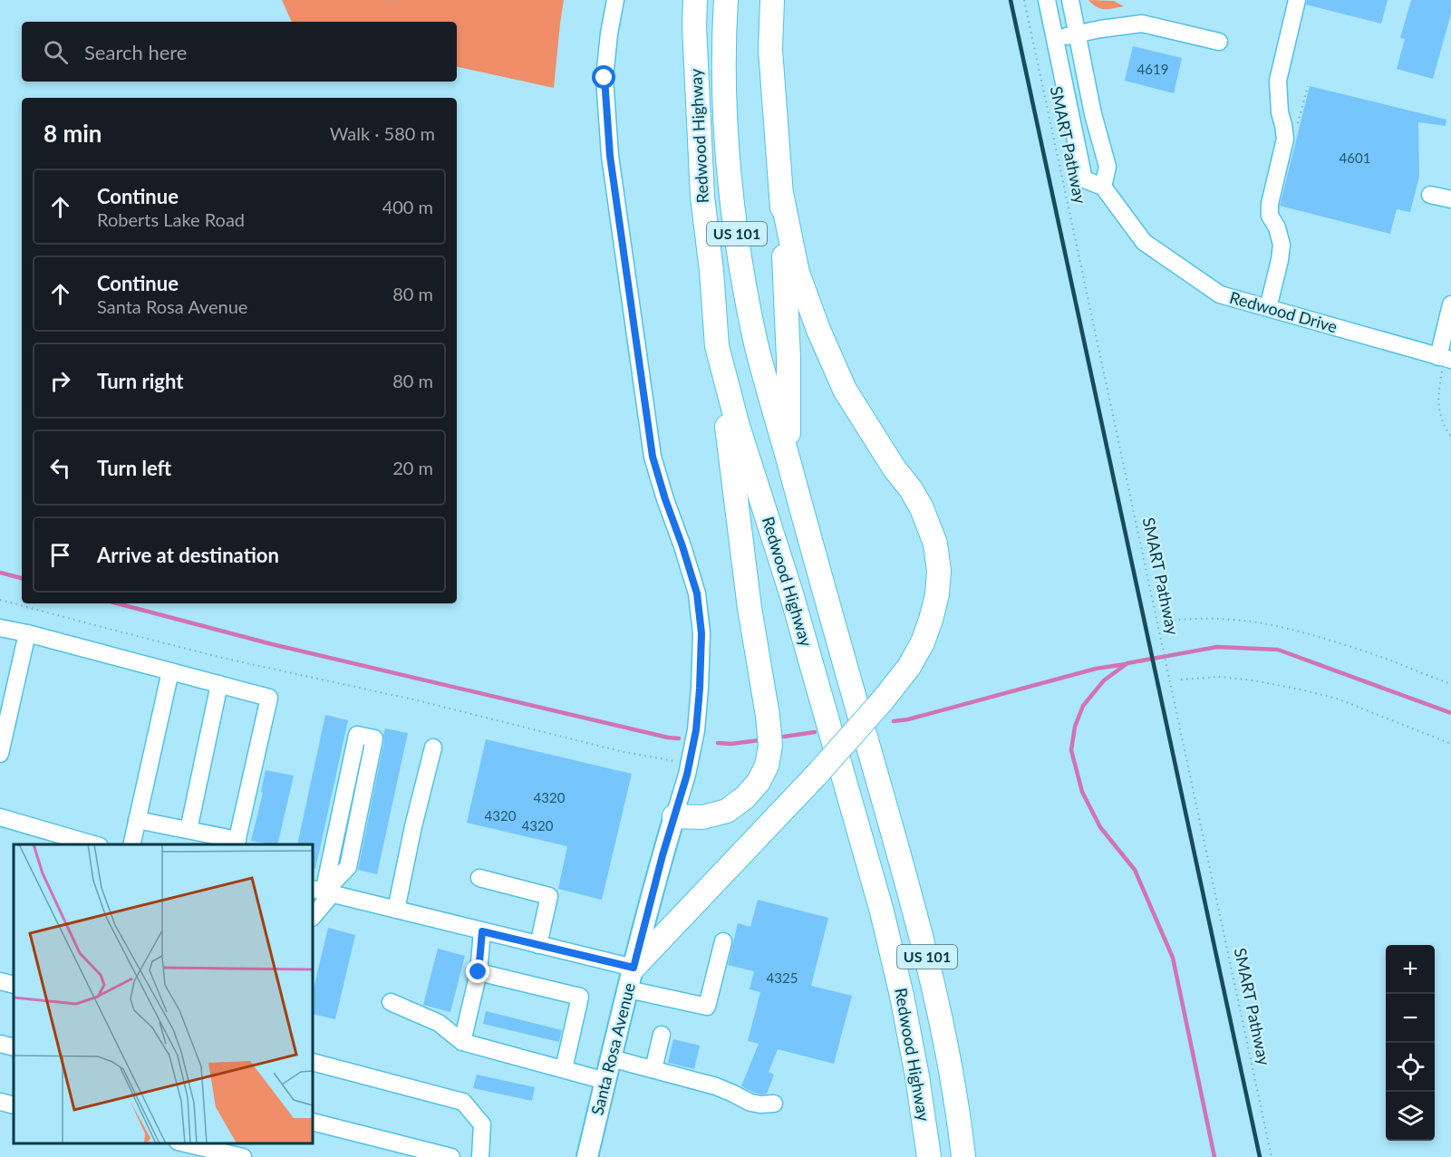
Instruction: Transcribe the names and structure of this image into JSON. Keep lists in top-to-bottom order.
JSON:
{
  "streets": {
    "highway": ["Redwood Highway", "US 101"],
    "main road": ["Santa Rosa Avenue"],
    "street": ["Redwood Drive"],
    "path": ["SMART Pathway"]
  },
  "house_numbers": [
    "4619",
    "4601",
    "4320",
    "4320",
    "4320",
    "4325"
  ],
  "page": {
    "search": "Search here",
    "heading": ["8 min", "Walk · 580 m"],
    "list": [
      ["Continue", "Roberts Lake Road", "400 m"],
      ["Continue", "Santa Rosa Avenue", "80 m"],
      ["Turn right", "80 m"],
      ["Turn left", "20 m"],
      "Arrive at destination"
    ],
    "map_buttons": ["+", "−"]
  }
}
